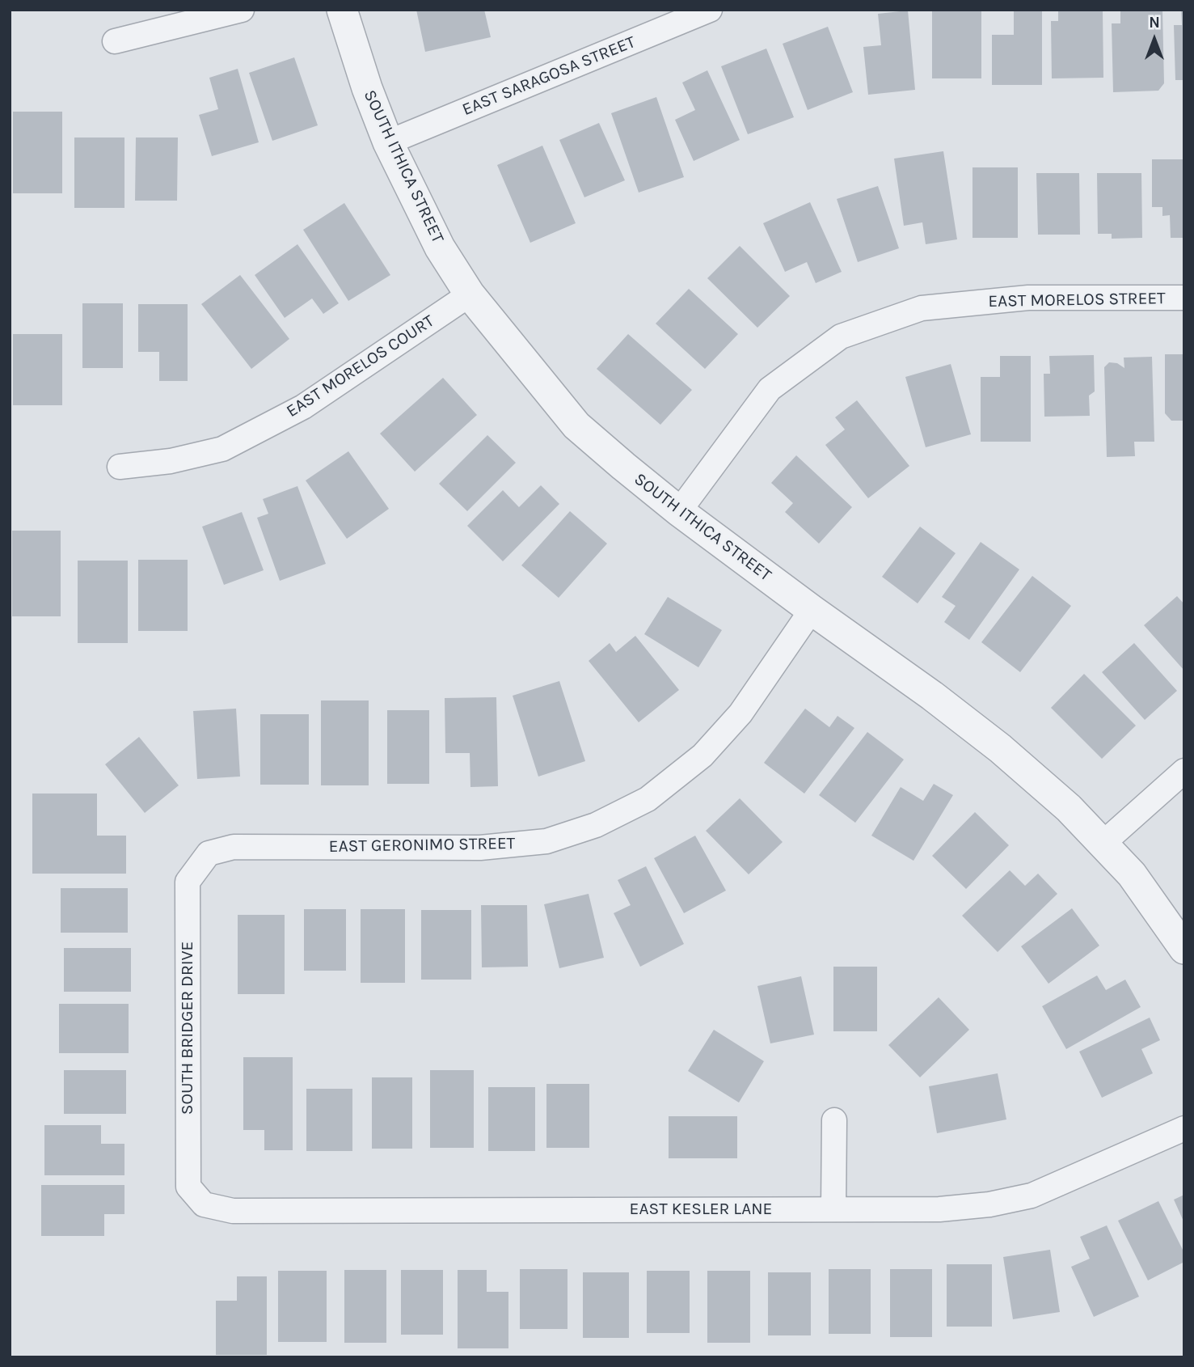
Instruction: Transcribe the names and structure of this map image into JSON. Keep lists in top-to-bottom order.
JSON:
{
  "streets": {
    "street": [
      "EAST SARAGOSA STREET",
      "SOUTH ITHICA STREET",
      "EAST MORELOS STREET",
      "EAST MORELOS COURT",
      "EAST GERONIMO STREET",
      "SOUTH BRIDGER DRIVE",
      "EAST KESLER LANE"
    ]
  },
  "crossings": [
    ["EAST SARAGOSA STREET", "SOUTH ITHICA STREET"],
    ["SOUTH ITHICA STREET", "EAST MORELOS STREET"],
    ["SOUTH ITHICA STREET", "EAST MORELOS COURT"],
    ["SOUTH ITHICA STREET", "EAST GERONIMO STREET"],
    ["EAST GERONIMO STREET", "SOUTH BRIDGER DRIVE"],
    ["SOUTH BRIDGER DRIVE", "EAST KESLER LANE"]
  ],
  "north": "top"
}
